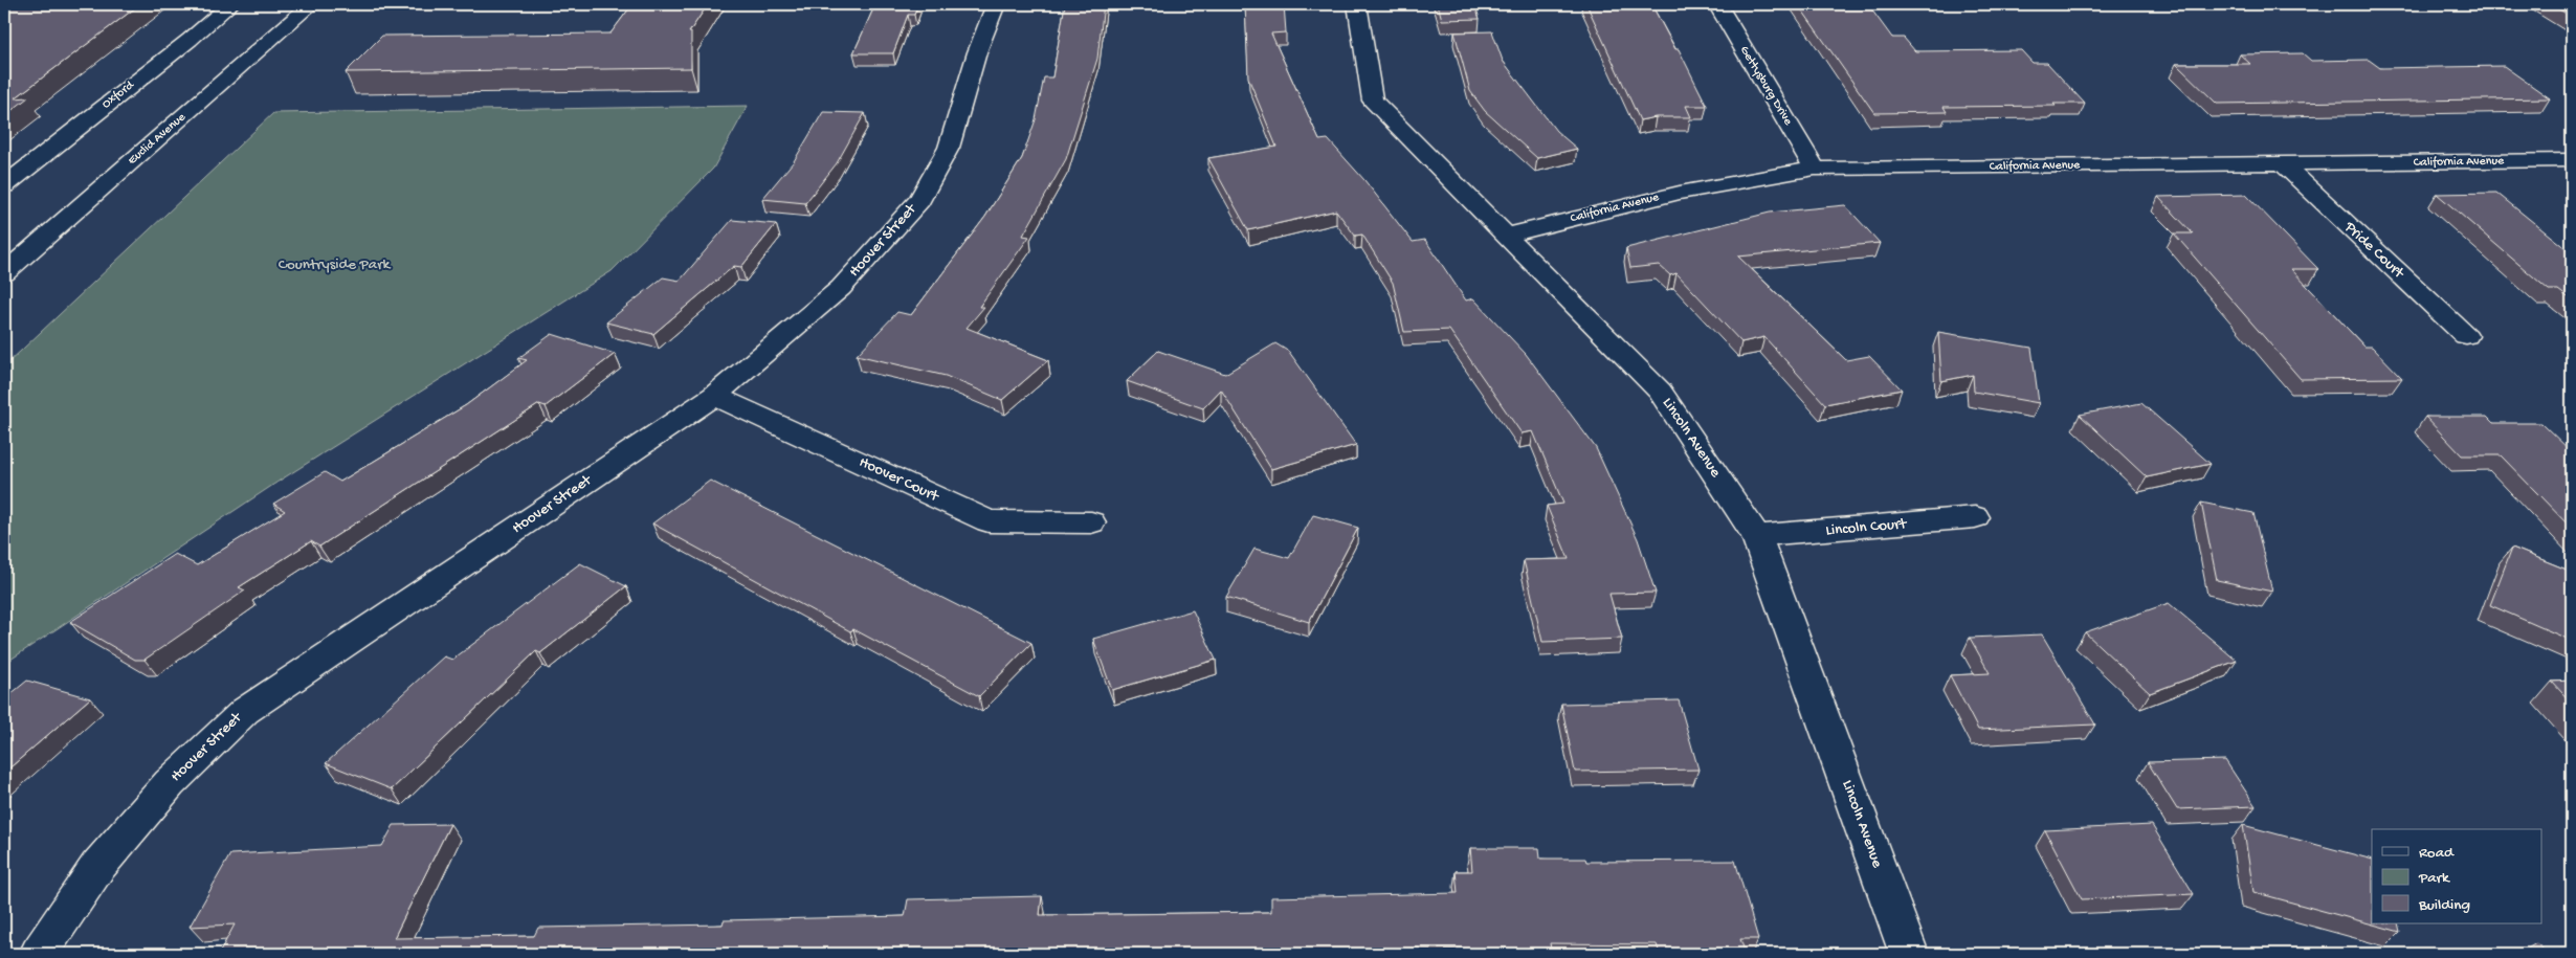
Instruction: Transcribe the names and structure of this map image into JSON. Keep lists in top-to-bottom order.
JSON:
{
  "streets": {
    "street": [
      "Gettysburg Drive",
      "Oxford",
      "Euclid Avenue",
      "California Avenue",
      "Hoover Street",
      "Pride Court",
      "Lincoln Avenue",
      "Hoover Court",
      "Lincoln Court"
    ]
  },
  "crossings": [
    ["Gettysburg Drive", "California Avenue"],
    ["California Avenue", "Pride Court"],
    ["California Avenue", "Lincoln Avenue"],
    ["Hoover Street", "Hoover Court"],
    ["Lincoln Avenue", "Lincoln Court"]
  ],
  "parks": ["Countryside Park"],
  "legend": ["Road", "Park", "Building"]
}
